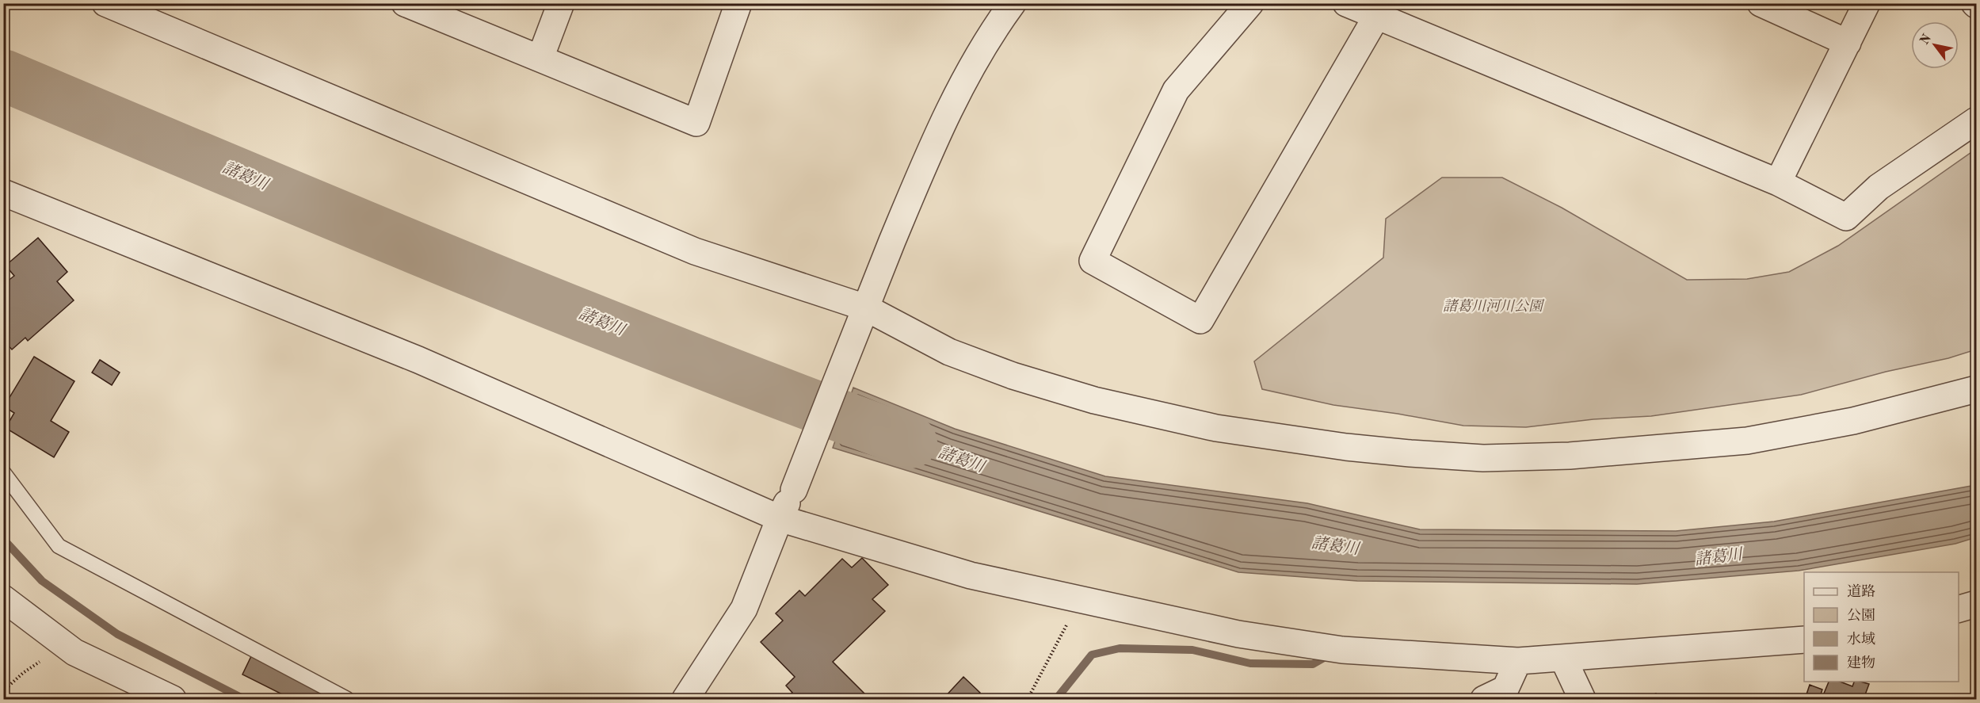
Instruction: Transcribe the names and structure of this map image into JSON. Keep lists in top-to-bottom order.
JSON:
{
  "water": ["諸葛川"],
  "parks": ["諸葛川河川公園"],
  "legend": [
    "道路",
    "公園",
    "水域",
    "建物"
  ],
  "north": "top left"
}
